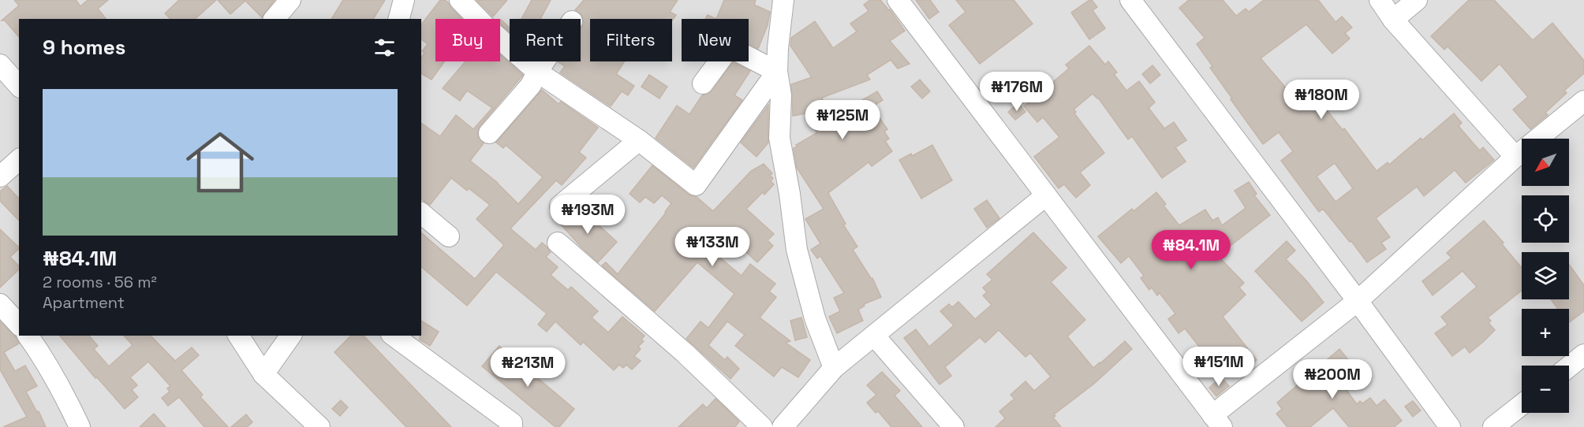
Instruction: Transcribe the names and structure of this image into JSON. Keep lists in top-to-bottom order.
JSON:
{
  "north": "bottom left",
  "page": {
    "chip": [
      "Buy",
      "Rent",
      "Filters",
      "New"
    ],
    "heading": "9 homes",
    "price": [
      "₦176M",
      "₦180M",
      "₦125M",
      "₦193M",
      "₦133M",
      "₦84.1M",
      "₦151M",
      "₦213M",
      "₦200M"
    ],
    "list": [
      {
        "name": "₦84.1M",
        "note": "2 rooms · 56 m² · Apartment"
      }
    ],
    "map_buttons": ["+", "−"]
  }
}
